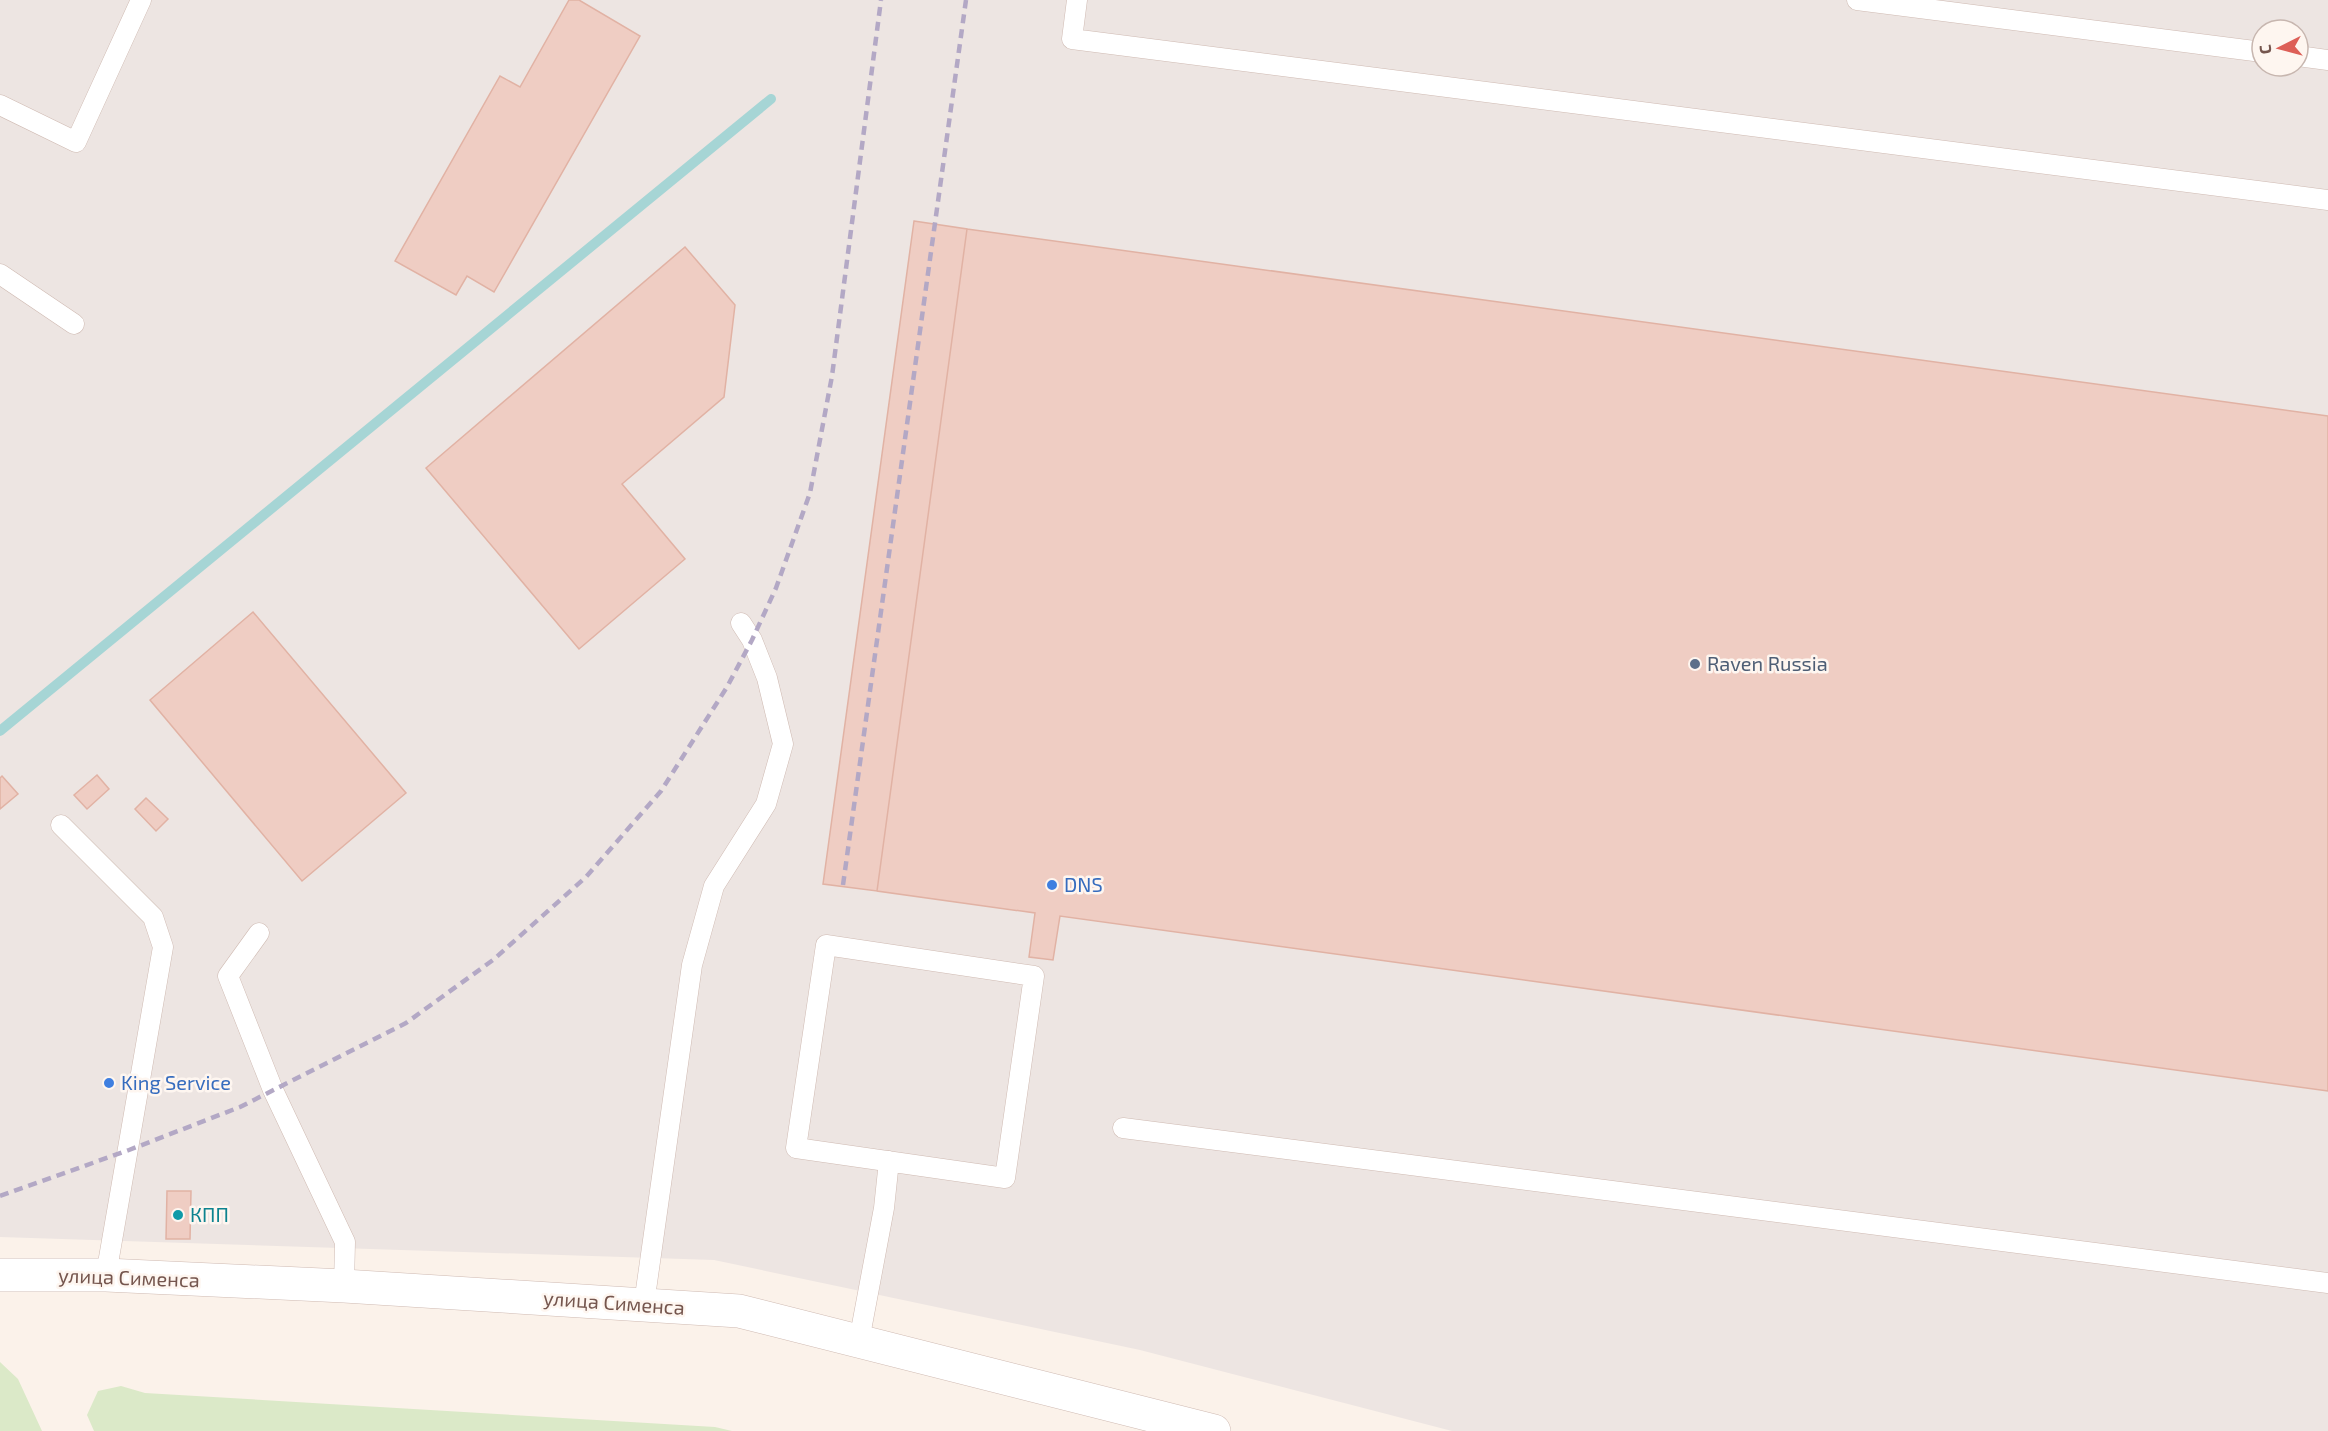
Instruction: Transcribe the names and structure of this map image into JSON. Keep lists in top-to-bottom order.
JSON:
{
  "streets": {
    "street": ["улица Сименса"]
  },
  "places": [
    "Raven Russia",
    "DNS",
    "King Service",
    "КПП"
  ],
  "north": "left"
}
